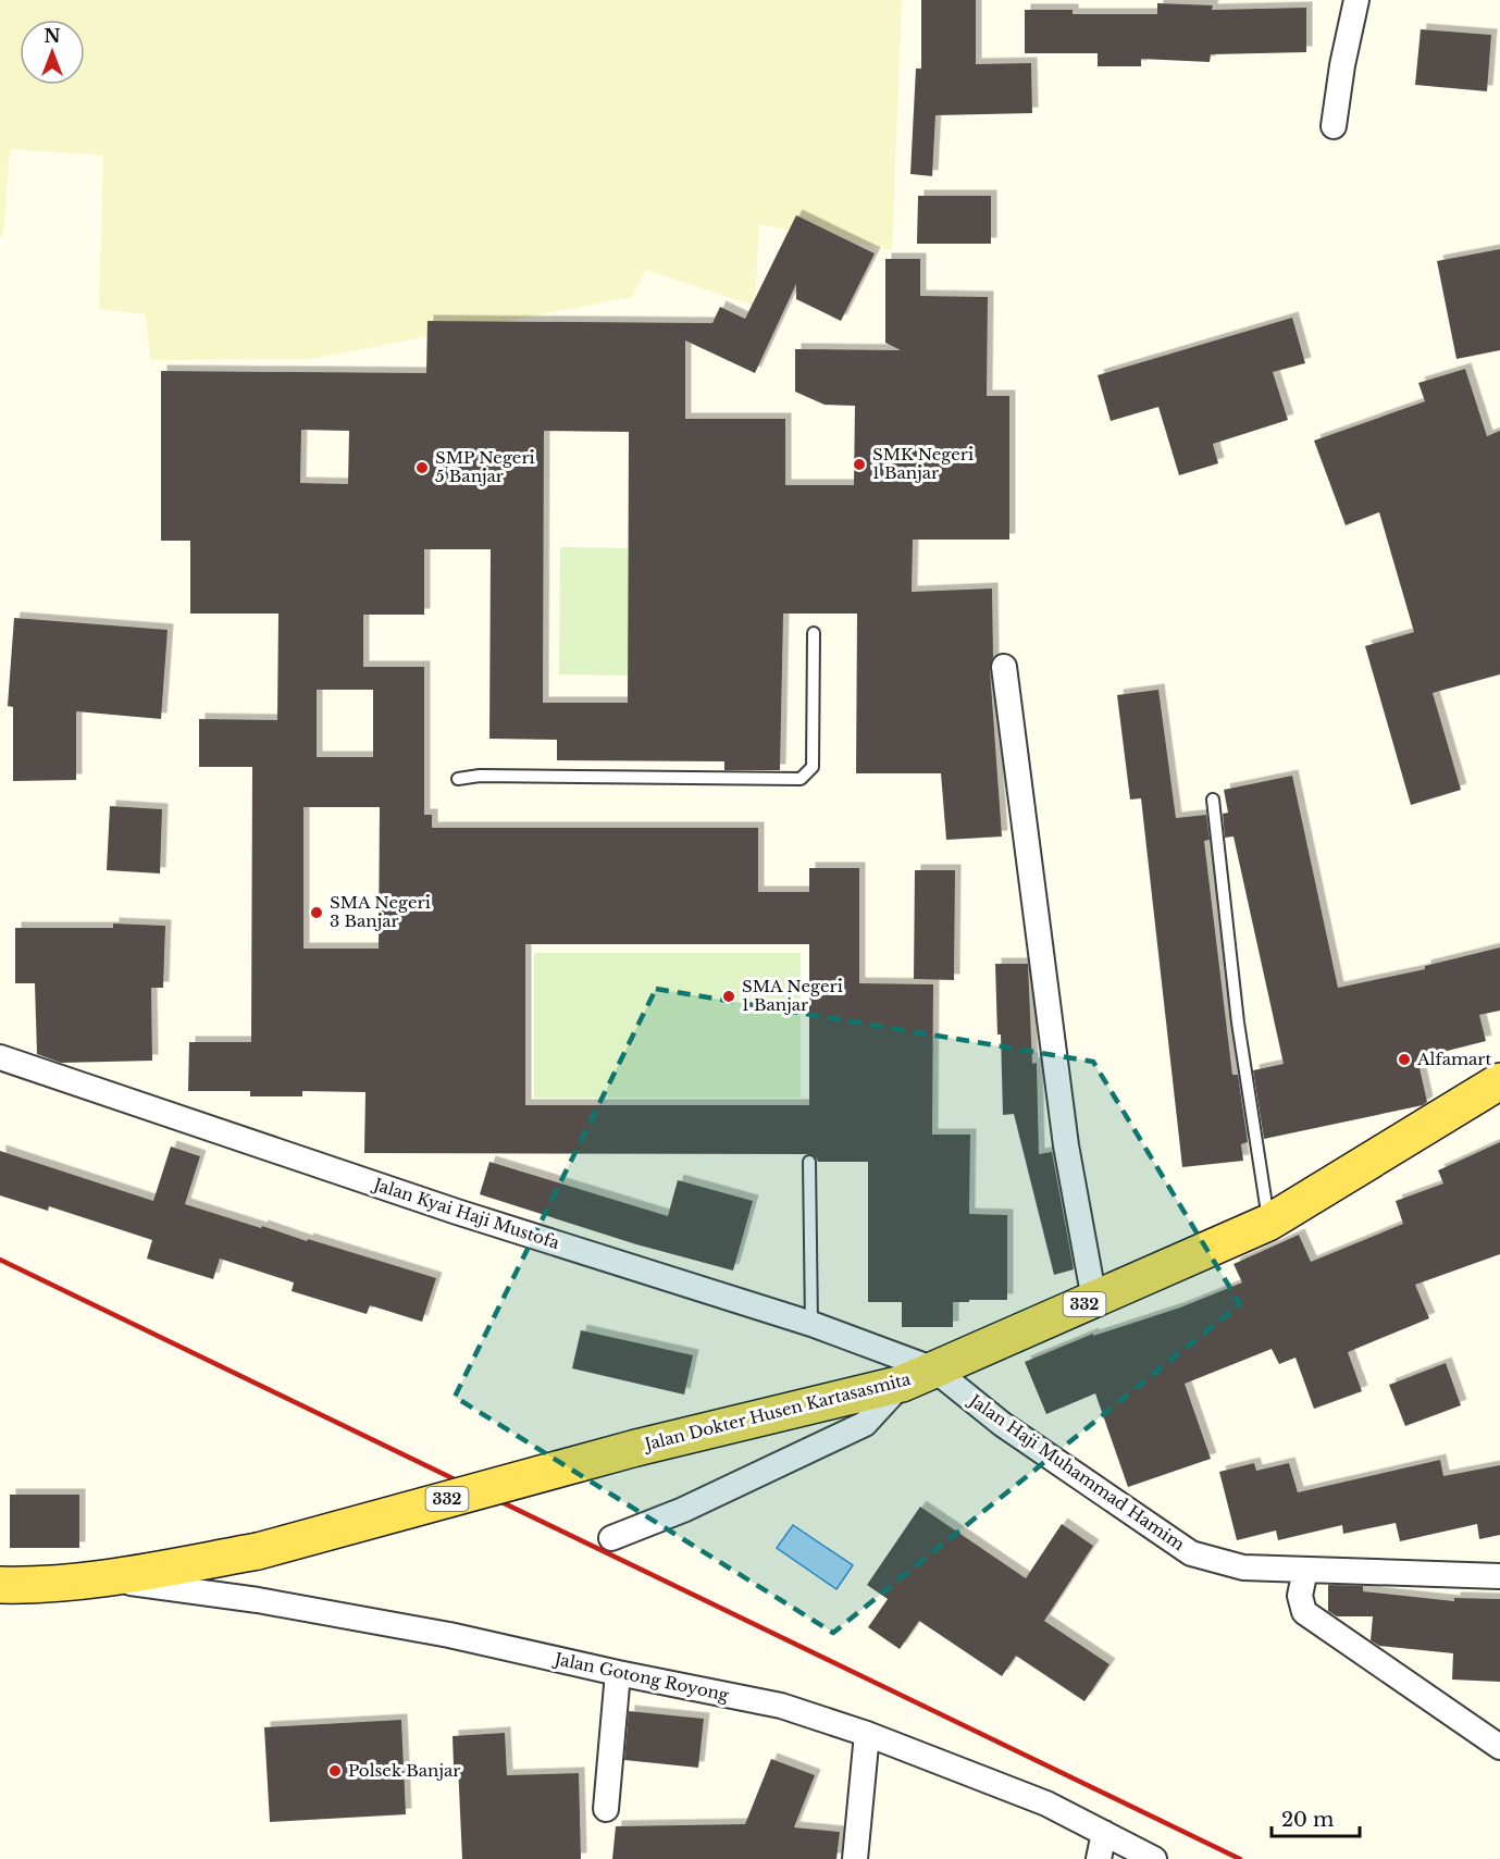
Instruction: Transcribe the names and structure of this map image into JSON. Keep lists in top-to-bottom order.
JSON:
{
  "streets": {
    "main road": ["332", "Jalan Dokter Husen Kartasasmita"],
    "street": ["Jalan Kyai Haji Mustofa", "Jalan Haji Muhammad Hamim", "Jalan Gotong Royong"]
  },
  "crossings": [
    ["Jalan Kyai Haji Mustofa", "Jalan Dokter Husen Kartasasmita"],
    ["Jalan Kyai Haji Mustofa", "Jalan Haji Muhammad Hamim"],
    ["Jalan Dokter Husen Kartasasmita", "Jalan Haji Muhammad Hamim"],
    ["Jalan Dokter Husen Kartasasmita", "Jalan Gotong Royong"]
  ],
  "places": [
    "SMK Negeri 1 Banjar",
    "SMP Negeri 5 Banjar",
    "SMA Negeri 3 Banjar",
    "SMA Negeri 1 Banjar",
    "Alfamart",
    "Polsek Banjar"
  ],
  "scale_bar": "20 m",
  "north": "top"
}
